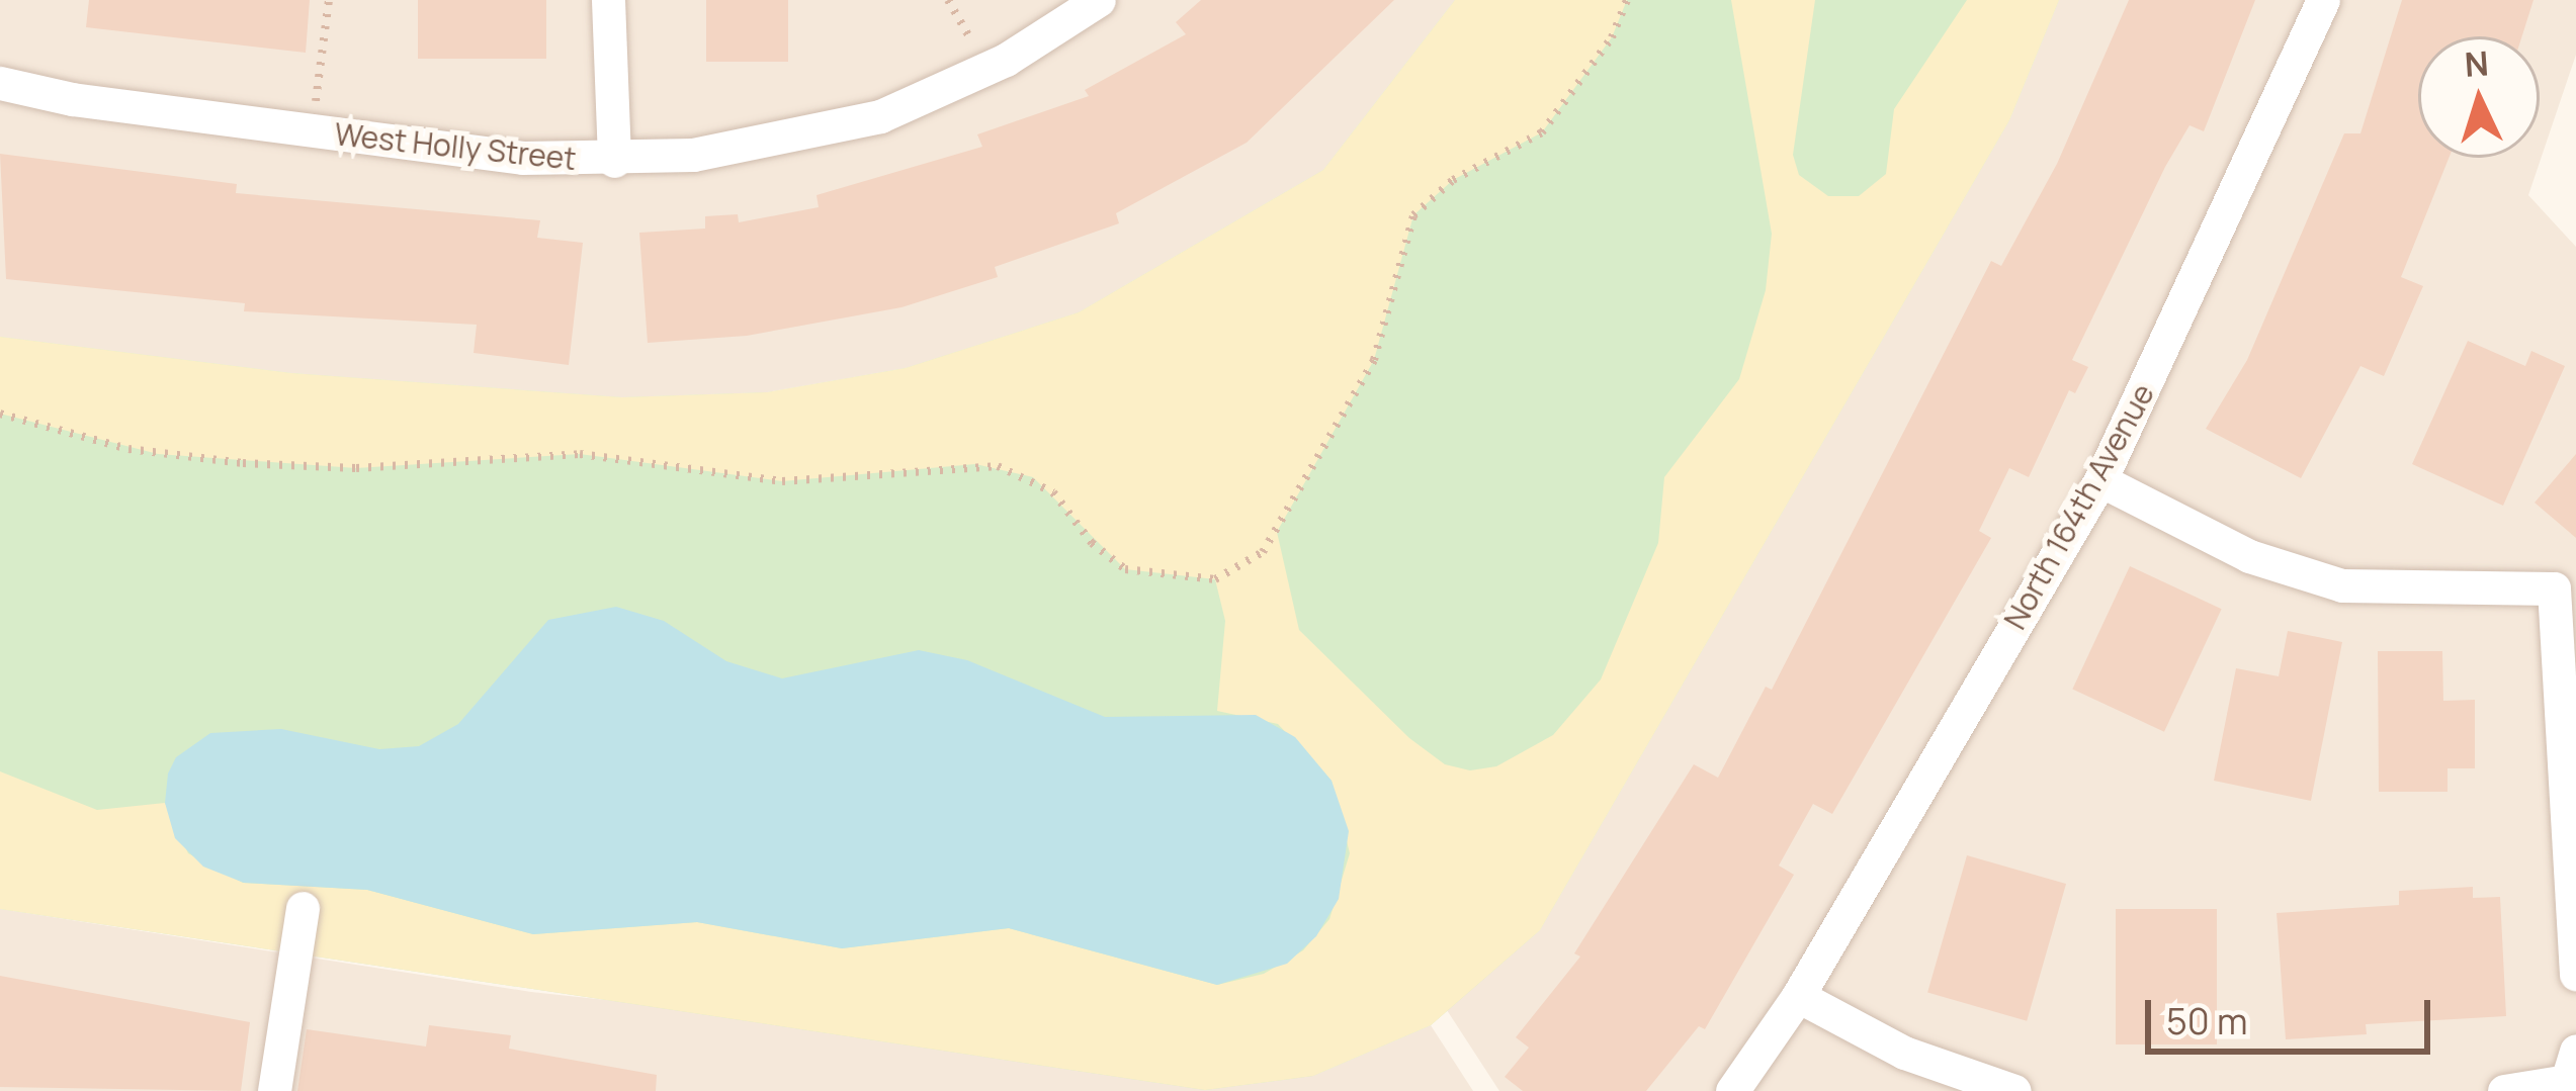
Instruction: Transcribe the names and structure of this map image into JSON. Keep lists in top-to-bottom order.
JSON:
{
  "streets": {
    "street": ["West Holly Street", "North 164th Avenue"]
  },
  "scale_bar": "50 m",
  "north": "top"
}
